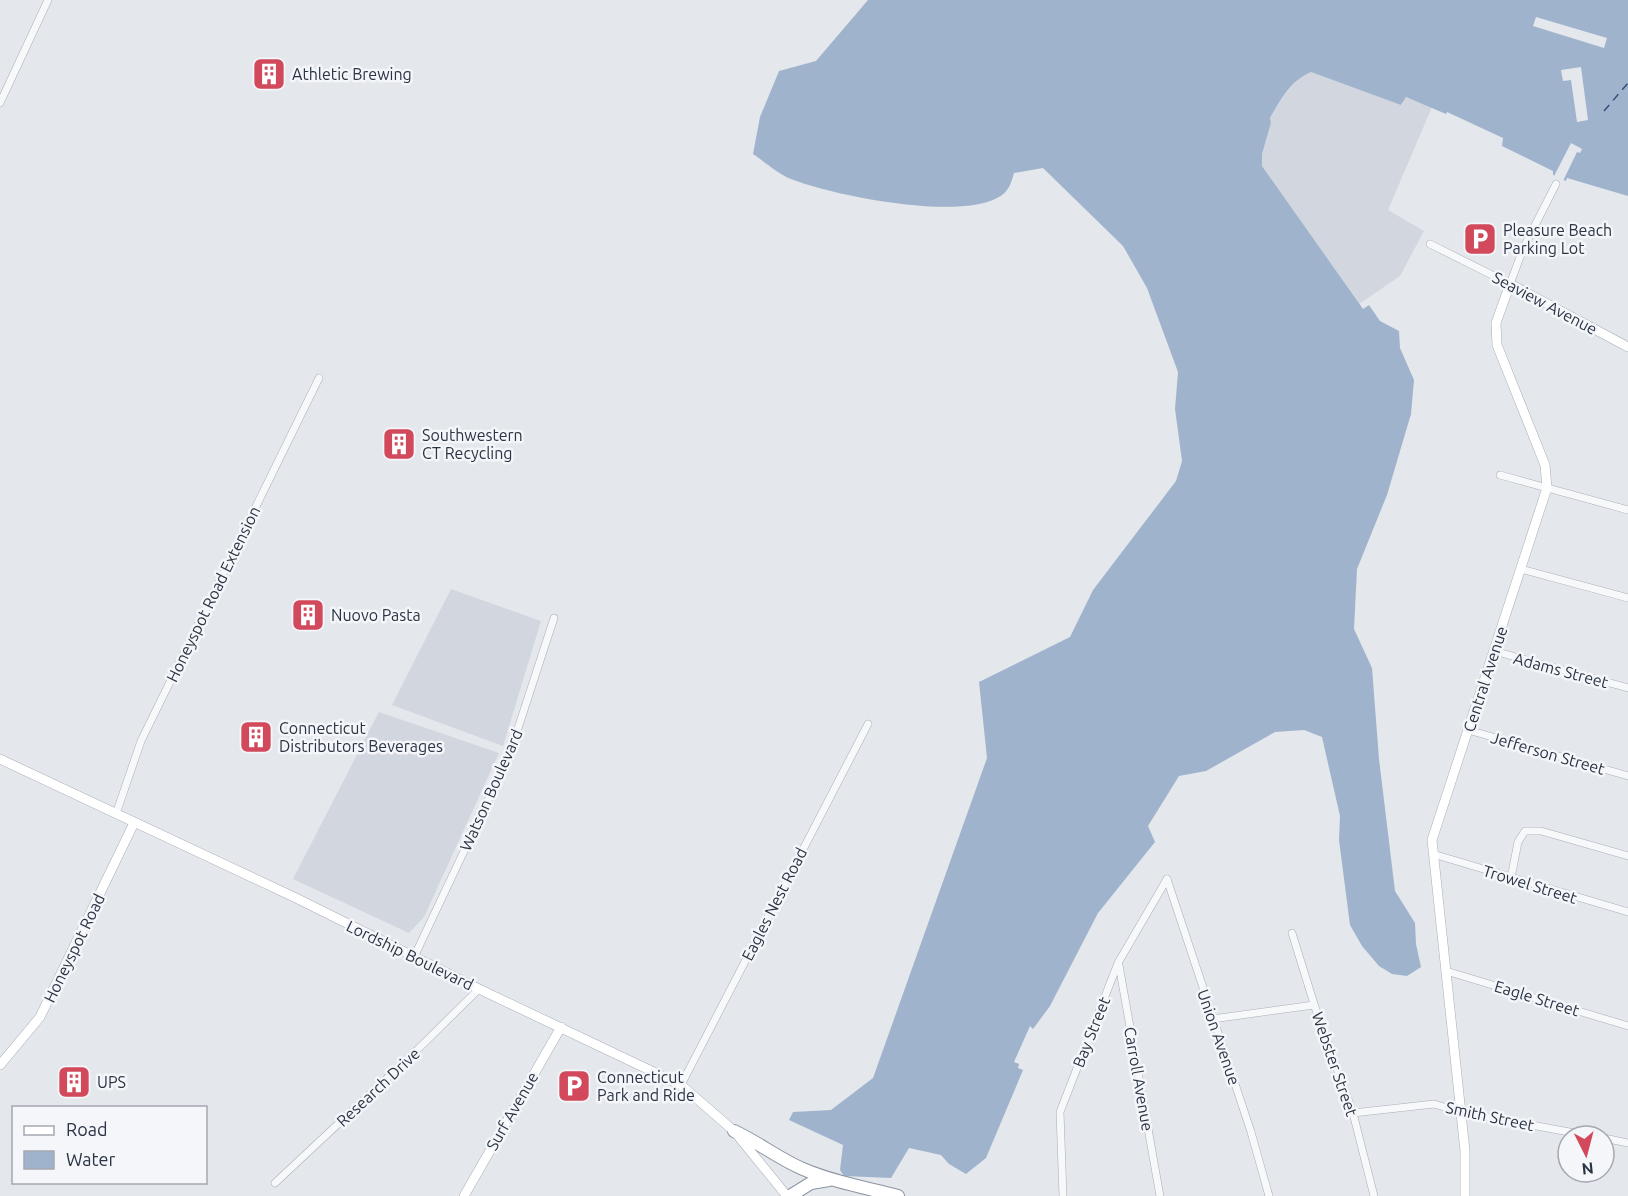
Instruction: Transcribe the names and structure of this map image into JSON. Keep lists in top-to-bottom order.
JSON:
{
  "streets": {
    "main road": [
      "Seaview Avenue",
      "Central Avenue",
      "Honeyspot Road",
      "Lordship Boulevard",
      "Surf Avenue"
    ],
    "street": [
      "Honeyspot Road Extension",
      "Adams Street",
      "Jefferson Street",
      "Watson Boulevard",
      "Trowel Street",
      "Eagles Nest Road",
      "Eagle Street",
      "Bay Street",
      "Union Avenue",
      "Webster Street",
      "Carroll Avenue",
      "Research Drive",
      "Smith Street"
    ]
  },
  "crossings": [
    ["Seaview Avenue", "Central Avenue"],
    ["Honeyspot Road Extension", "Lordship Boulevard"],
    ["Adams Street", "Central Avenue"],
    ["Central Avenue", "Jefferson Street"],
    ["Central Avenue", "Trowel Street"],
    ["Central Avenue", "Eagle Street"],
    ["Central Avenue", "Smith Street"],
    ["Watson Boulevard", "Lordship Boulevard"],
    ["Eagles Nest Road", "Lordship Boulevard"],
    ["Honeyspot Road", "Lordship Boulevard"],
    ["Lordship Boulevard", "Research Drive"],
    ["Lordship Boulevard", "Surf Avenue"],
    ["Bay Street", "Union Avenue"],
    ["Bay Street", "Carroll Avenue"],
    ["Webster Street", "Smith Street"]
  ],
  "places": {
    "building": [
      "Athletic Brewing",
      "Southwestern CT Recycling",
      "Nuovo Pasta",
      "Connecticut Distributors Beverages",
      "UPS"
    ],
    "parking": ["Pleasure Beach Parking Lot", "Connecticut Park and Ride"]
  },
  "legend": ["Road", "Water"],
  "north": "bottom"
}
